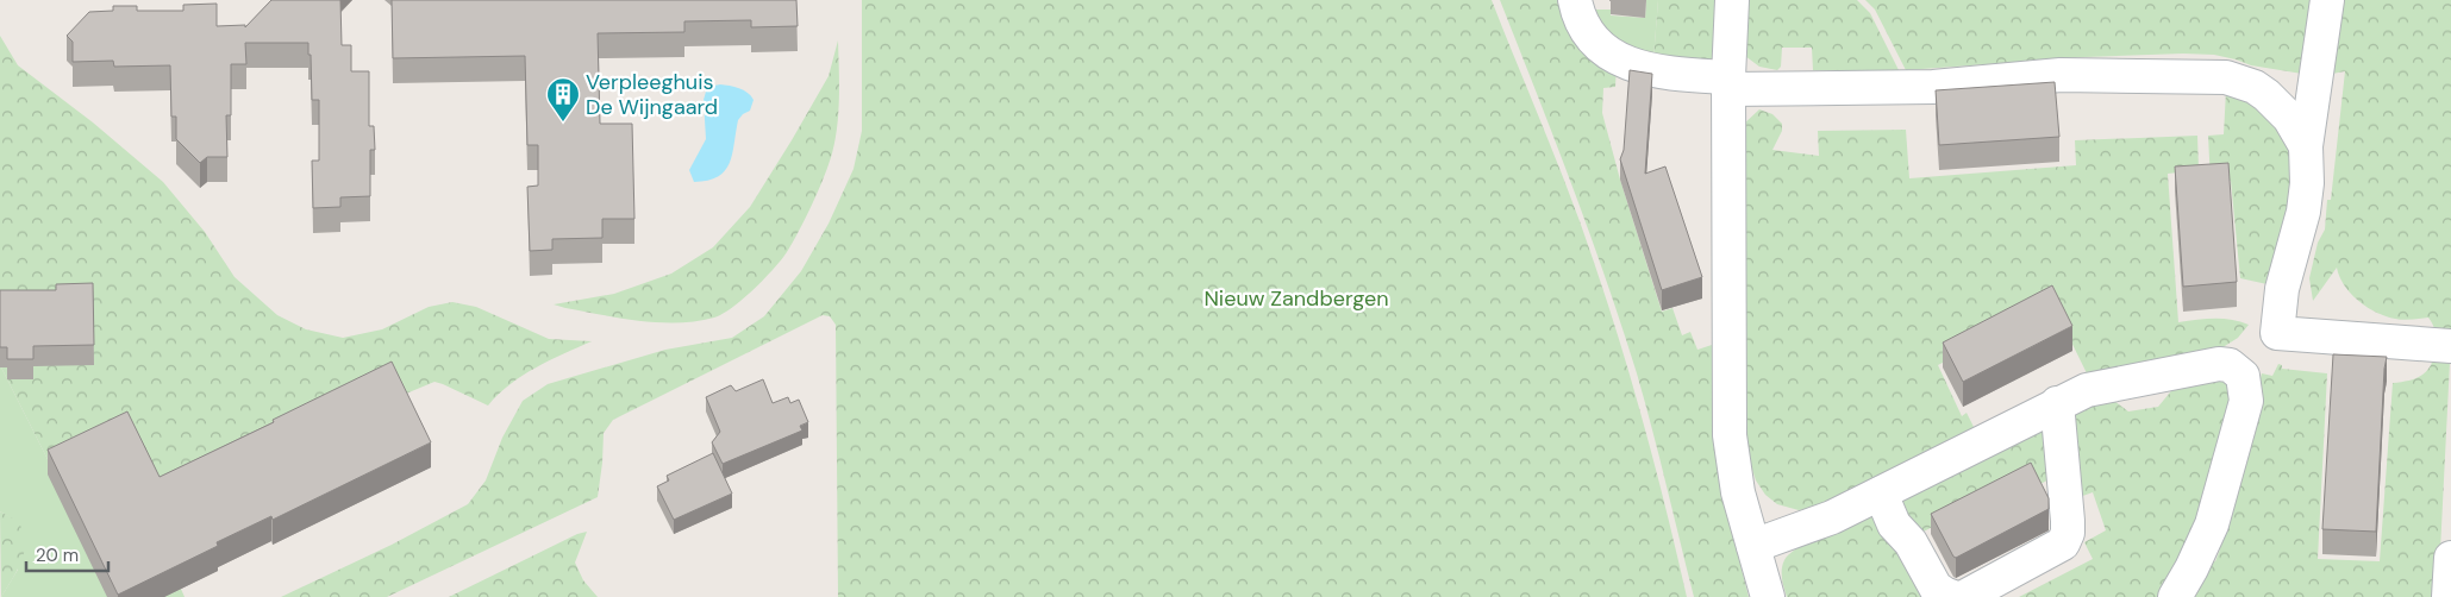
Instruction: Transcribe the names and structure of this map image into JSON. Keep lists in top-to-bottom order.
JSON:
{
  "parks": ["Nieuw Zandbergen"],
  "places": {
    "building": ["Verpleeghuis De Wijngaard"]
  },
  "scale_bar": "20 m"
}
